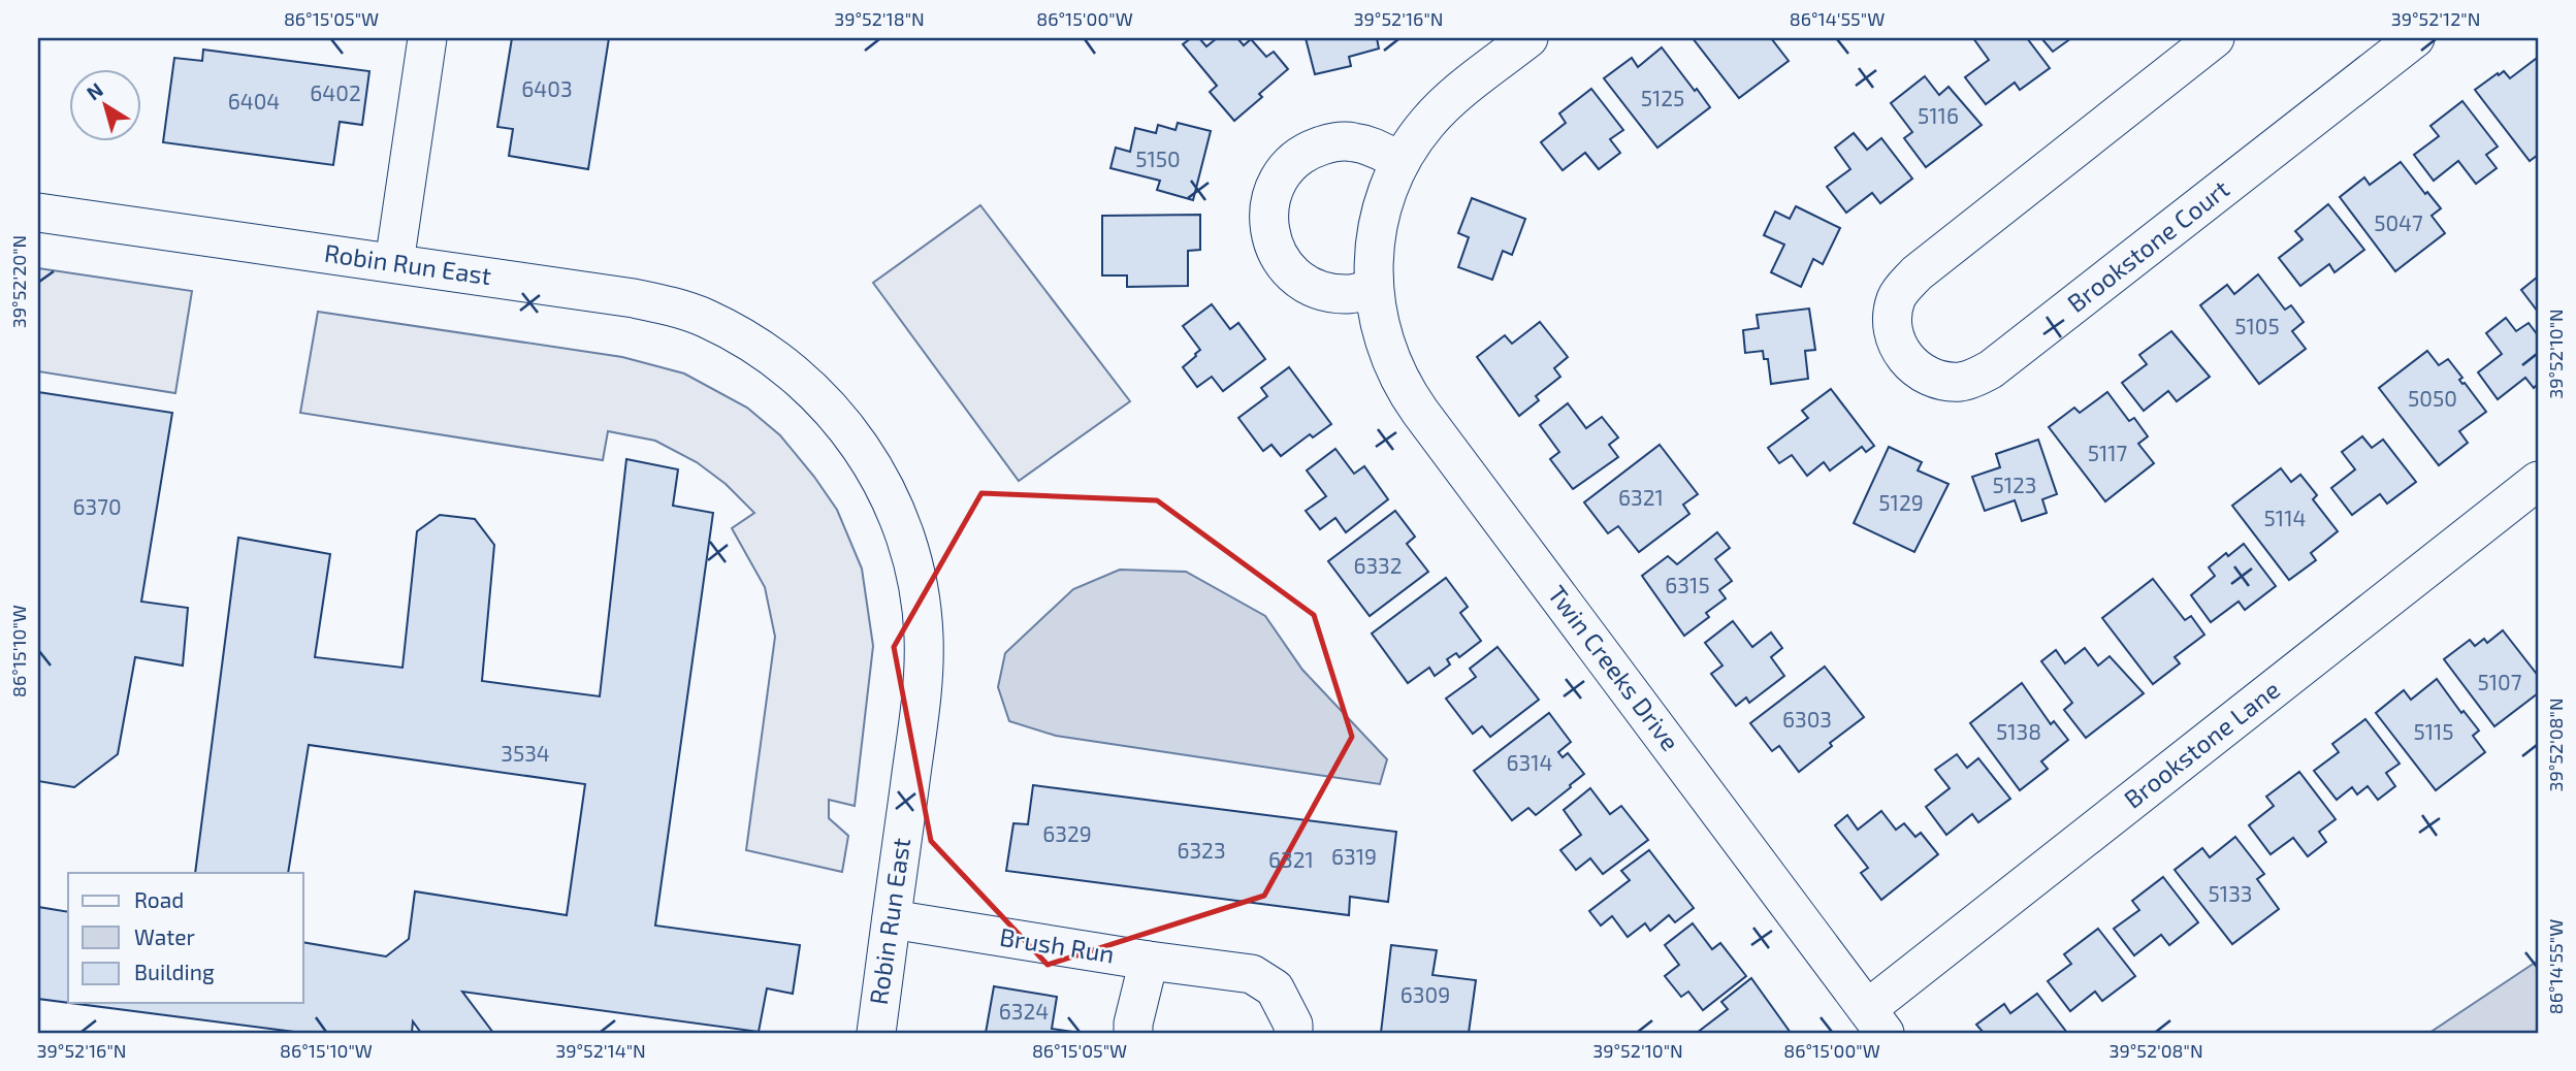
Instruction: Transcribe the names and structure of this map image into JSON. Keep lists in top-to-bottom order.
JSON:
{
  "streets": {
    "street": [
      "Brookstone Court",
      "Robin Run East",
      "Twin Creeks Drive",
      "Brookstone Lane",
      "Brush Run"
    ]
  },
  "crossings": [
    ["Robin Run East", "Brush Run"],
    ["Twin Creeks Drive", "Brookstone Lane"]
  ],
  "house_numbers": [
    "6403",
    "6402",
    "5125",
    "6404",
    "5116",
    "5150",
    "5047",
    "5105",
    "5050",
    "5117",
    "5123",
    "6321",
    "5129",
    "6370",
    "5114",
    "6332",
    "6315",
    "5107",
    "6303",
    "5138",
    "5115",
    "3534",
    "6314",
    "6329",
    "6323",
    "6319",
    "6321",
    "5133",
    "6309",
    "6324"
  ],
  "legend": ["Road", "Water", "Building"],
  "north": "top left",
  "coordinates": [
    "86°15'05\"W",
    "39°52'18\"N",
    "86°15'00\"W",
    "39°52'16\"N",
    "86°14'55\"W",
    "39°52'12\"N",
    "39°52'20\"N",
    "39°52'10\"N",
    "86°15'10\"W",
    "39°52'08\"N",
    "39°52'14\"N"
  ]
}
